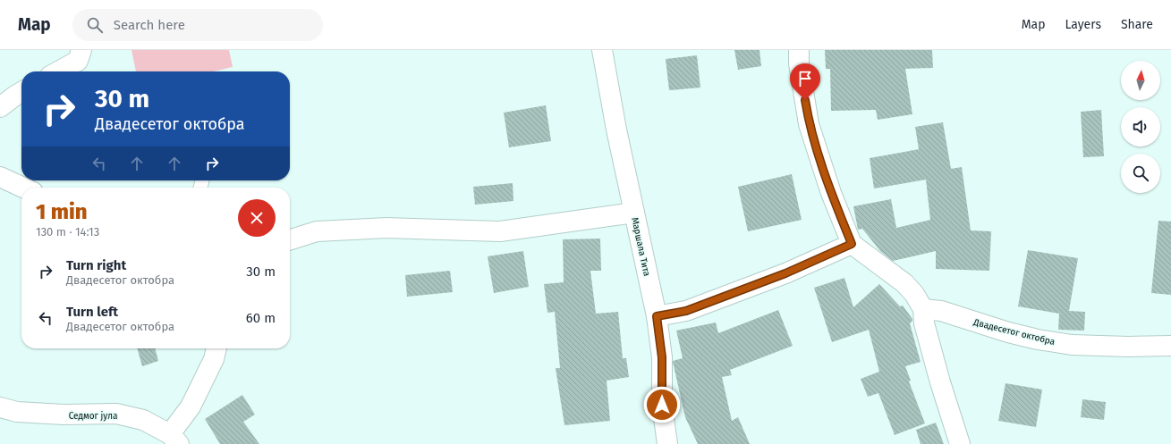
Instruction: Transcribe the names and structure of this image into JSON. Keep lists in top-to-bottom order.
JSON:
{
  "streets": {
    "street": ["Маршала Тита", "Двадесетог октобра", "Седмог јула"]
  },
  "north": "top",
  "page": {
    "header": "Map",
    "search": "Search here",
    "nav": ["Map", "Layers", "Share"],
    "turn": ["30 m", "Двадесетог октобра"],
    "heading": ["1 min", "130 m · 14:13"],
    "list": [
      {
        "name": "Turn right",
        "note": "Двадесетог октобра",
        "value": "30 m"
      },
      {
        "name": "Turn left",
        "note": "Двадесетог октобра",
        "value": "60 m"
      }
    ]
  }
}
